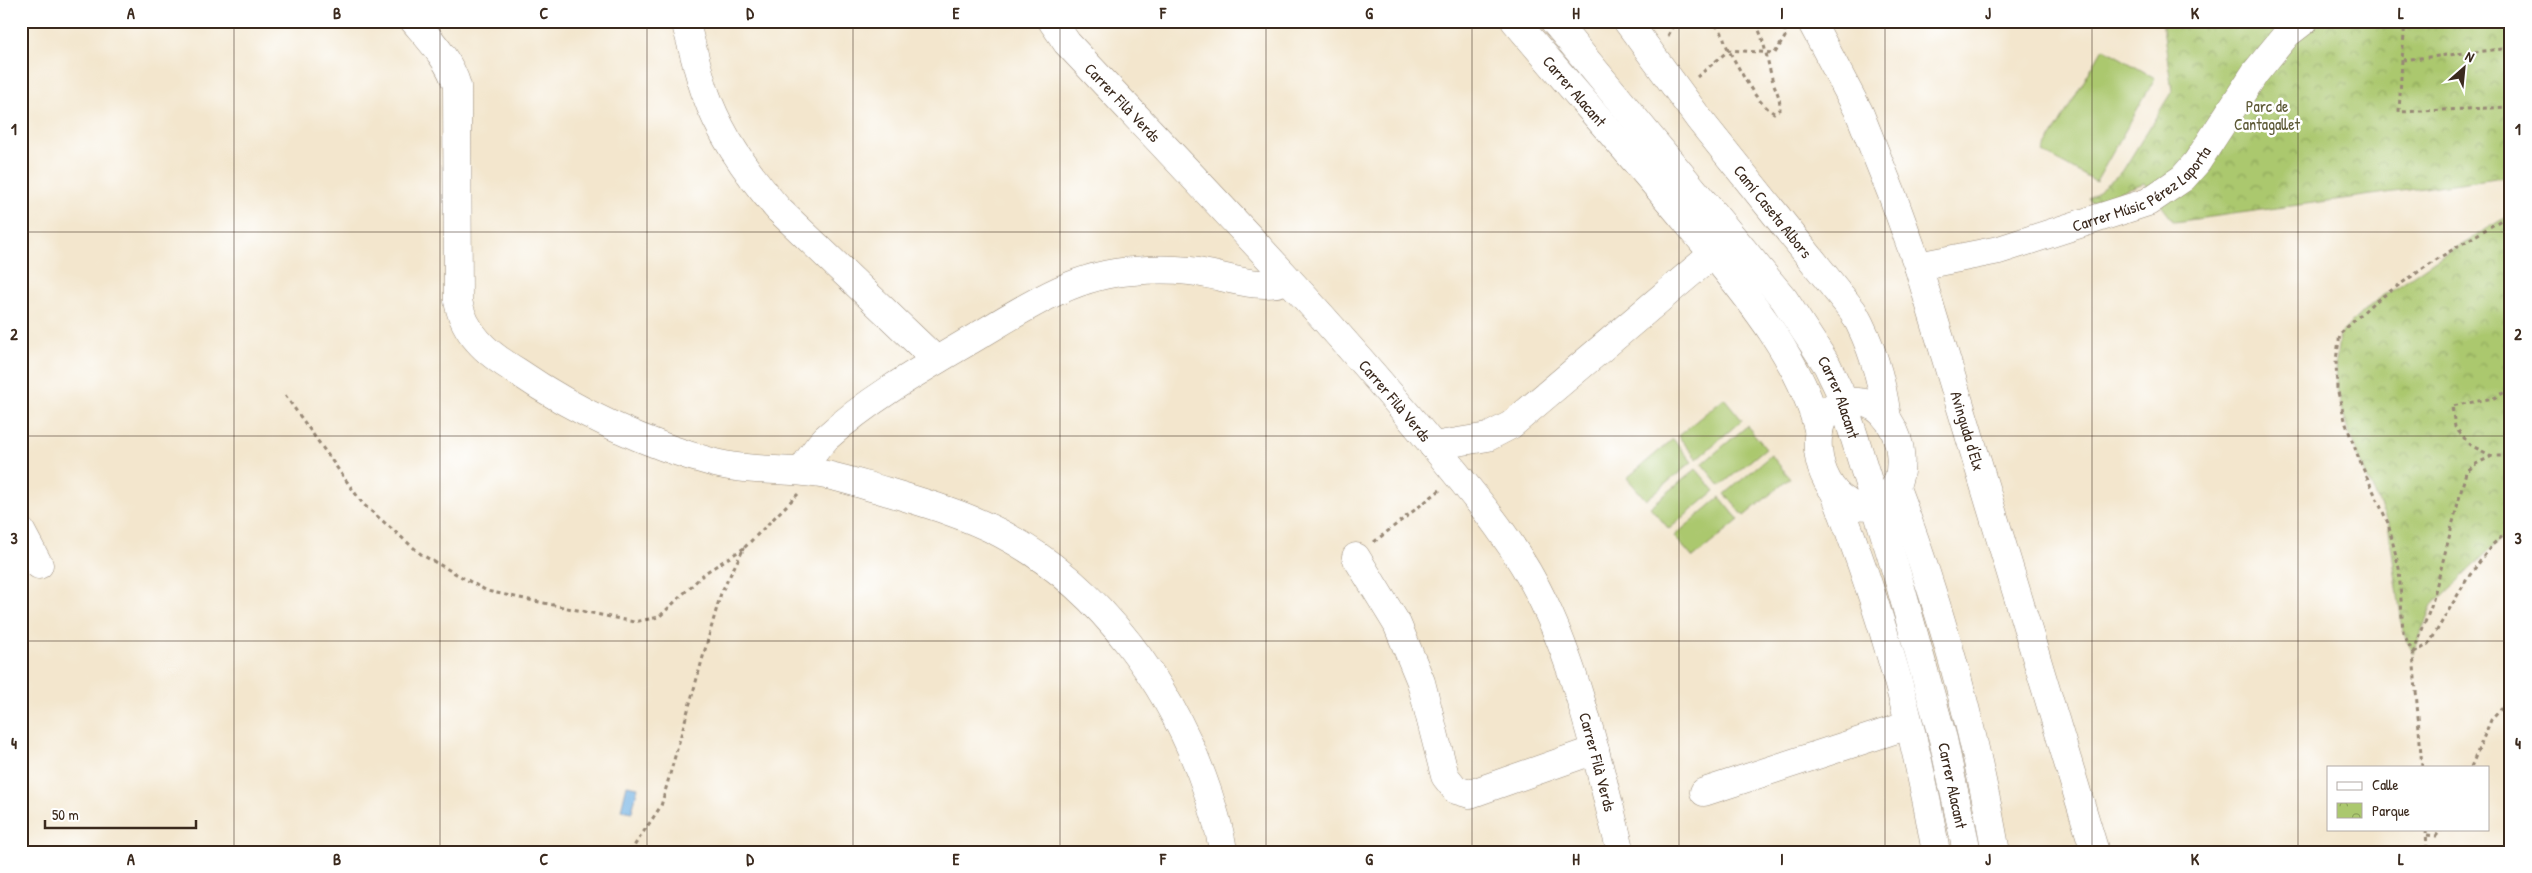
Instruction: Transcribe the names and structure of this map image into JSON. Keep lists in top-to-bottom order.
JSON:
{
  "streets": {
    "street": [
      "Carrer Alacant",
      "Carrer Filà Verds",
      "Carrer Músic Pérez Laporta",
      "Camí Caseta Albors",
      "Avinguda d'Elx"
    ]
  },
  "crossings": [
    ["Carrer Alacant", "Camí Caseta Albors"],
    ["Carrer Músic Pérez Laporta", "Avinguda d'Elx"]
  ],
  "parks": ["Parc de Cantagallet"],
  "legend": ["Calle", "Parque"],
  "scale_bar": "50 m",
  "north": "top right",
  "grid": {
    "columns": [
      "A",
      "B",
      "C",
      "D",
      "E",
      "F",
      "G",
      "H",
      "I",
      "J",
      "K",
      "L"
    ],
    "rows": [
      "1",
      "2",
      "3",
      "4"
    ]
  }
}
